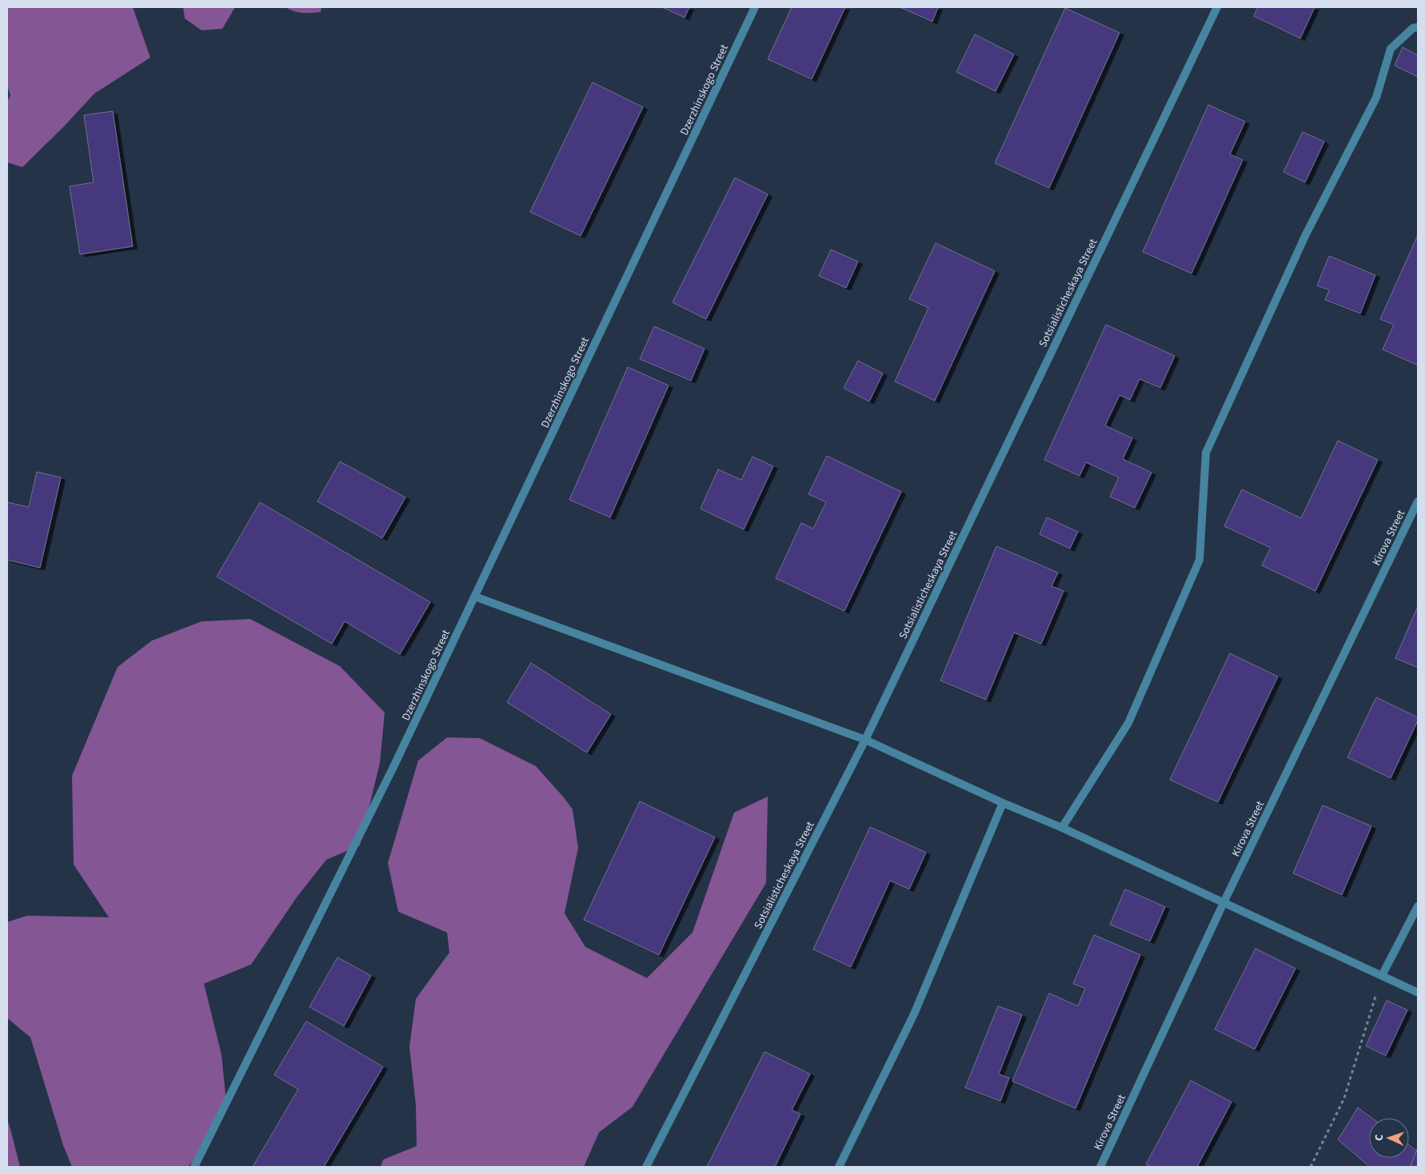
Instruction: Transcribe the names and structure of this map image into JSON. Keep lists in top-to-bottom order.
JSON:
{
  "streets": {
    "street": ["Dzerzhinskogo Street", "Sotsialisticheskaya Street", "Kirova Street"]
  },
  "north": "left"
}
